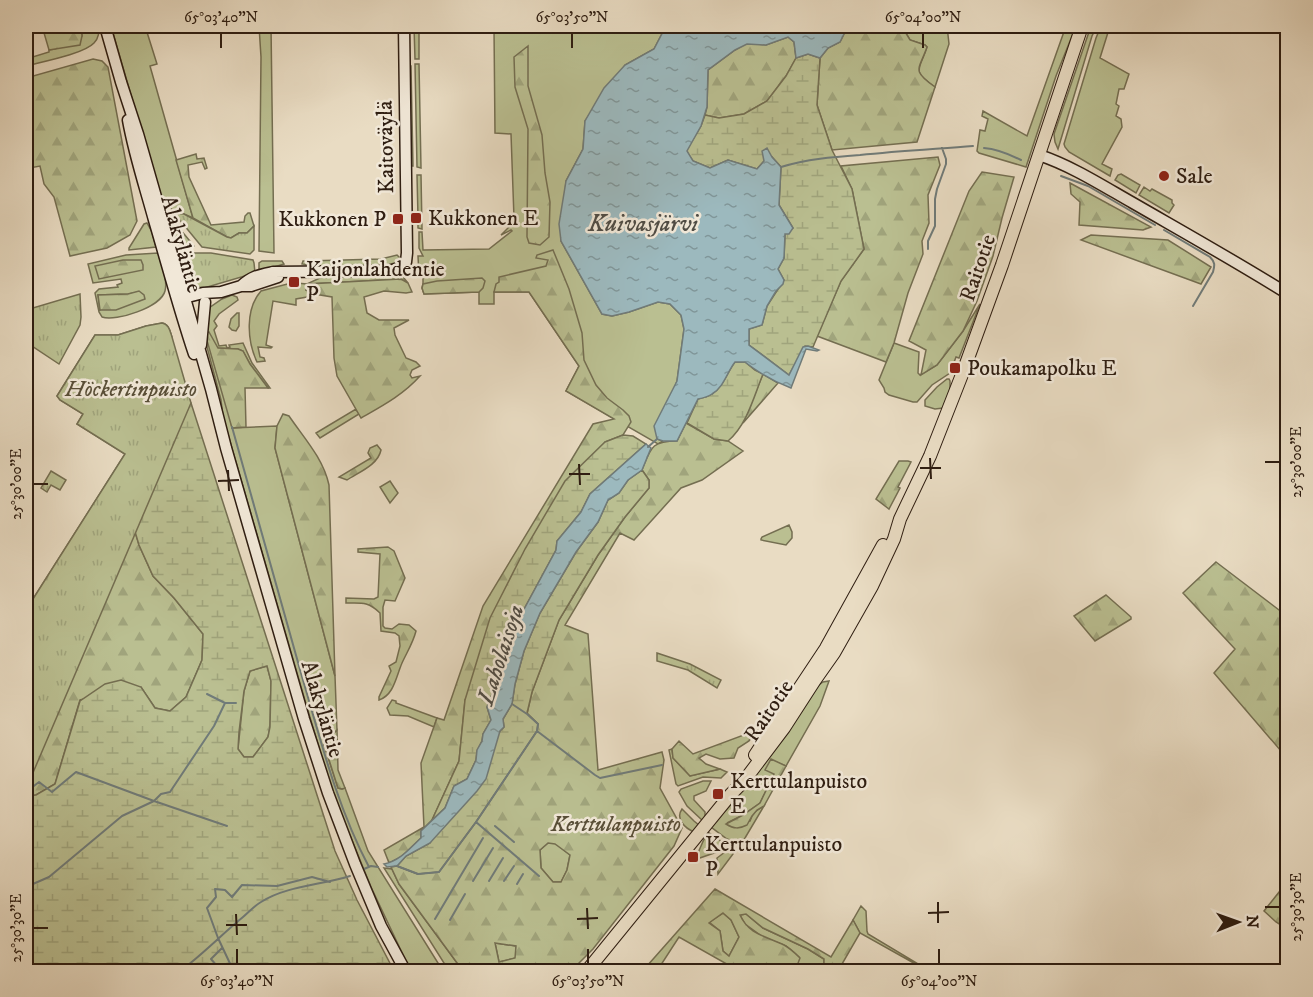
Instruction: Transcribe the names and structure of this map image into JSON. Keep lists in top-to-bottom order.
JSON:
{
  "streets": {
    "main road": ["Kaitoväylä", "Alakyläntie", "Raitotie"]
  },
  "water": ["Kuivasjärvi", "Laholaisoja"],
  "parks": ["Höckertinpuisto", "Kerttulanpuisto"],
  "places": {
    "other": ["Sale"],
    "transit": [
      "Kukkonen E",
      "Kukkonen P",
      "Kaijonlahdentie P",
      "Poukamapolku E",
      "Kerttulanpuisto E",
      "Kerttulanpuisto P"
    ]
  },
  "north": "right",
  "coordinates": [
    "65°03'40\"N",
    "65°03'50\"N",
    "65°04'00\"N",
    "25°30'00\"E",
    "25°30'30\"E"
  ]
}
